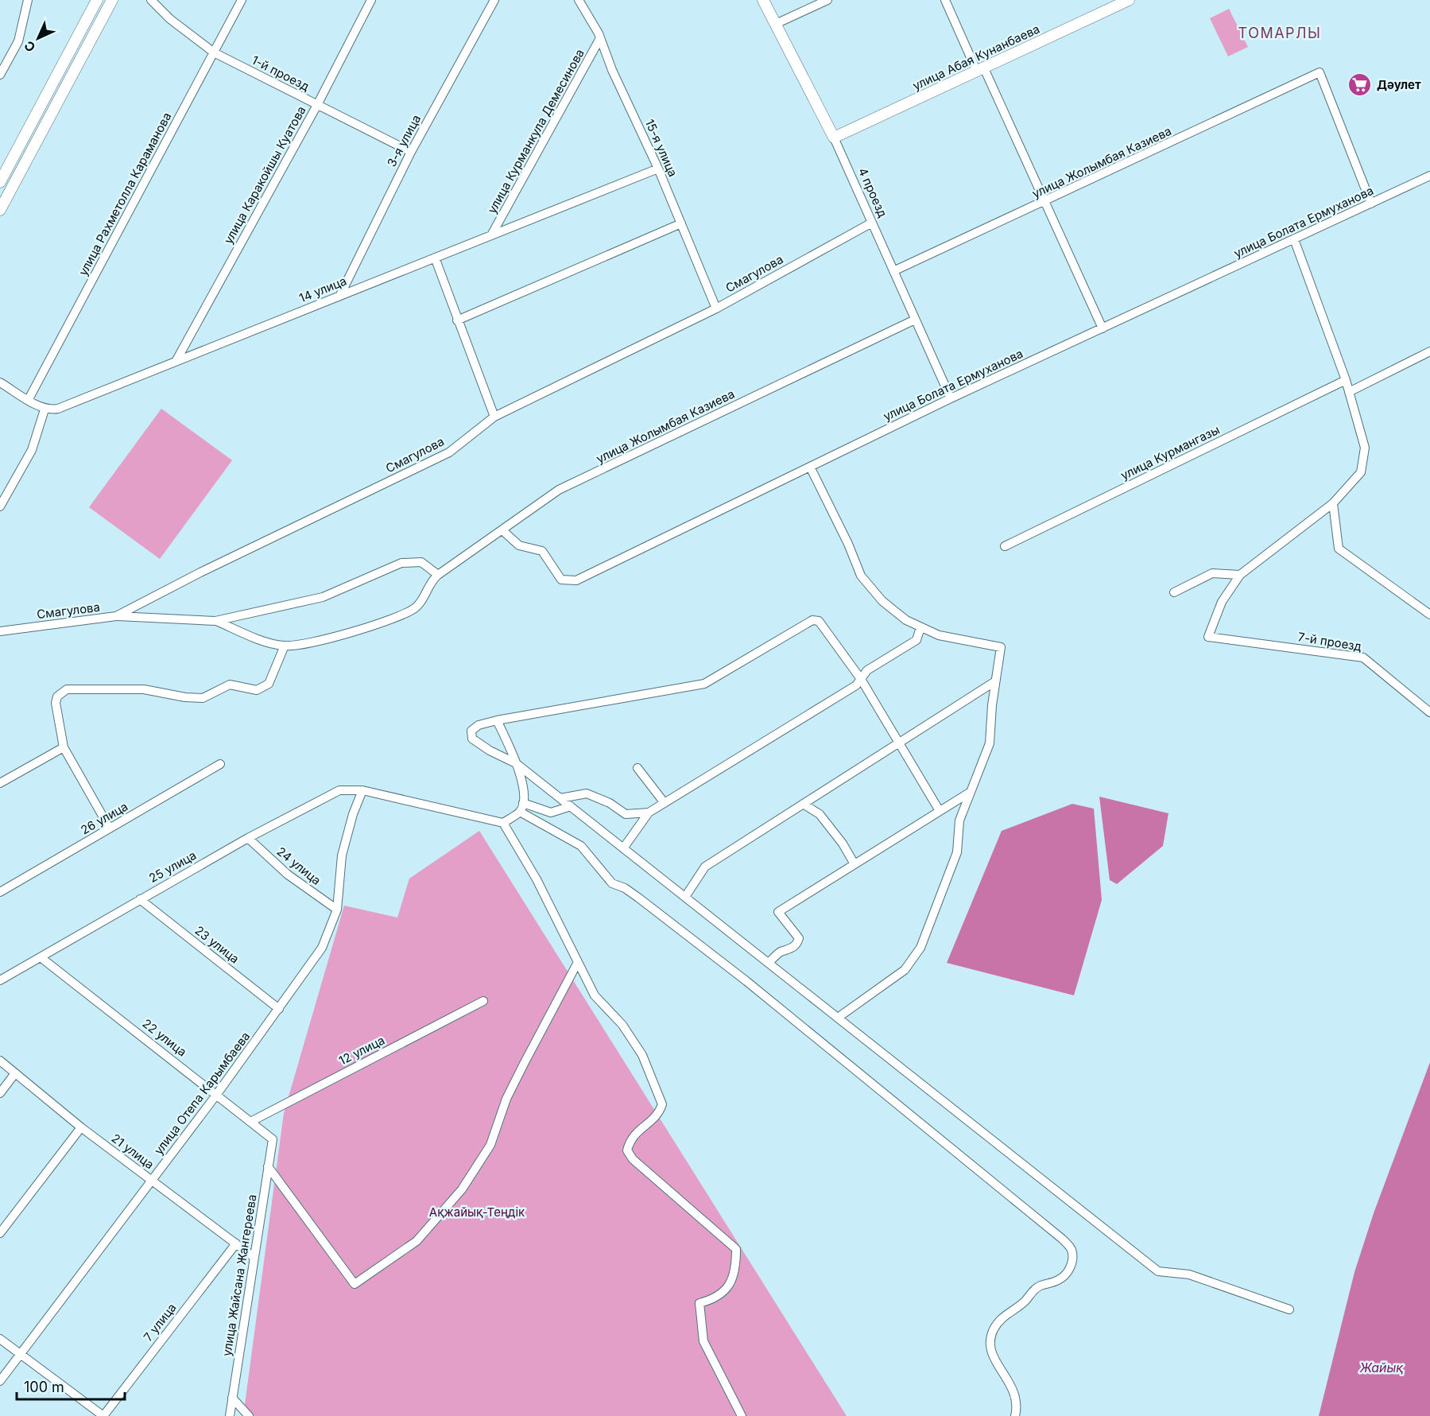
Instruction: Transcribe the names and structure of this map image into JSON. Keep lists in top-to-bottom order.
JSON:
{
  "streets": {
    "street": [
      "улица Абая Кунанбаева",
      "1-й проезд",
      "улица Курманкула Демесинова",
      "3-я улица",
      "15-я улица",
      "улица Жолымбая Казиева",
      "улица Каракойшы Куатова",
      "4 проезд",
      "улица Рахметолла Караманова",
      "улица Болата Ермуханова",
      "Смагулова",
      "14 улица",
      "улица Курмангазы",
      "7-й проезд",
      "26 улица",
      "24 улица",
      "25 улица",
      "23 улица",
      "22 улица",
      "12 улица",
      "улица Отепа Карымбаева",
      "21 улица",
      "улица Жайсана Жангереева",
      "7 улица"
    ]
  },
  "crossings": [
    ["улица Абая Кунанбаева", "4 проезд"],
    ["1-й проезд", "3-я улица"],
    ["1-й проезд", "улица Каракойшы Куатова"],
    ["1-й проезд", "улица Рахметолла Караманова"],
    ["улица Курманкула Демесинова", "15-я улица"],
    ["улица Курманкула Демесинова", "14 улица"],
    ["3-я улица", "14 улица"],
    ["15-я улица", "Смагулова"],
    ["15-я улица", "14 улица"],
    ["улица Жолымбая Казиева", "4 проезд"],
    ["улица Жолымбая Казиева", "улица Болата Ермуханова"],
    ["улица Жолымбая Казиева", "Смагулова"],
    ["улица Каракойшы Куатова", "14 улица"],
    ["4 проезд", "улица Болата Ермуханова"],
    ["4 проезд", "Смагулова"],
    ["24 улица", "25 улица"],
    ["24 улица", "улица Отепа Карымбаева"],
    ["25 улица", "23 улица"],
    ["25 улица", "22 улица"],
    ["25 улица", "улица Отепа Карымбаева"],
    ["23 улица", "улица Отепа Карымбаева"],
    ["22 улица", "12 улица"],
    ["22 улица", "улица Отепа Карымбаева"],
    ["22 улица", "улица Жайсана Жангереева"],
    ["улица Отепа Карымбаева", "21 улица"],
    ["21 улица", "улица Жайсана Жангереева"],
    ["21 улица", "7 улица"]
  ],
  "districts": ["ТОМАРЛЫ"],
  "water": ["Жайық"],
  "parks": ["Ақжайық-Теңдік"],
  "places": {
    "supermarket": ["Дәулет"]
  },
  "scale_bar": "100 m",
  "north": "bottom left"
}
